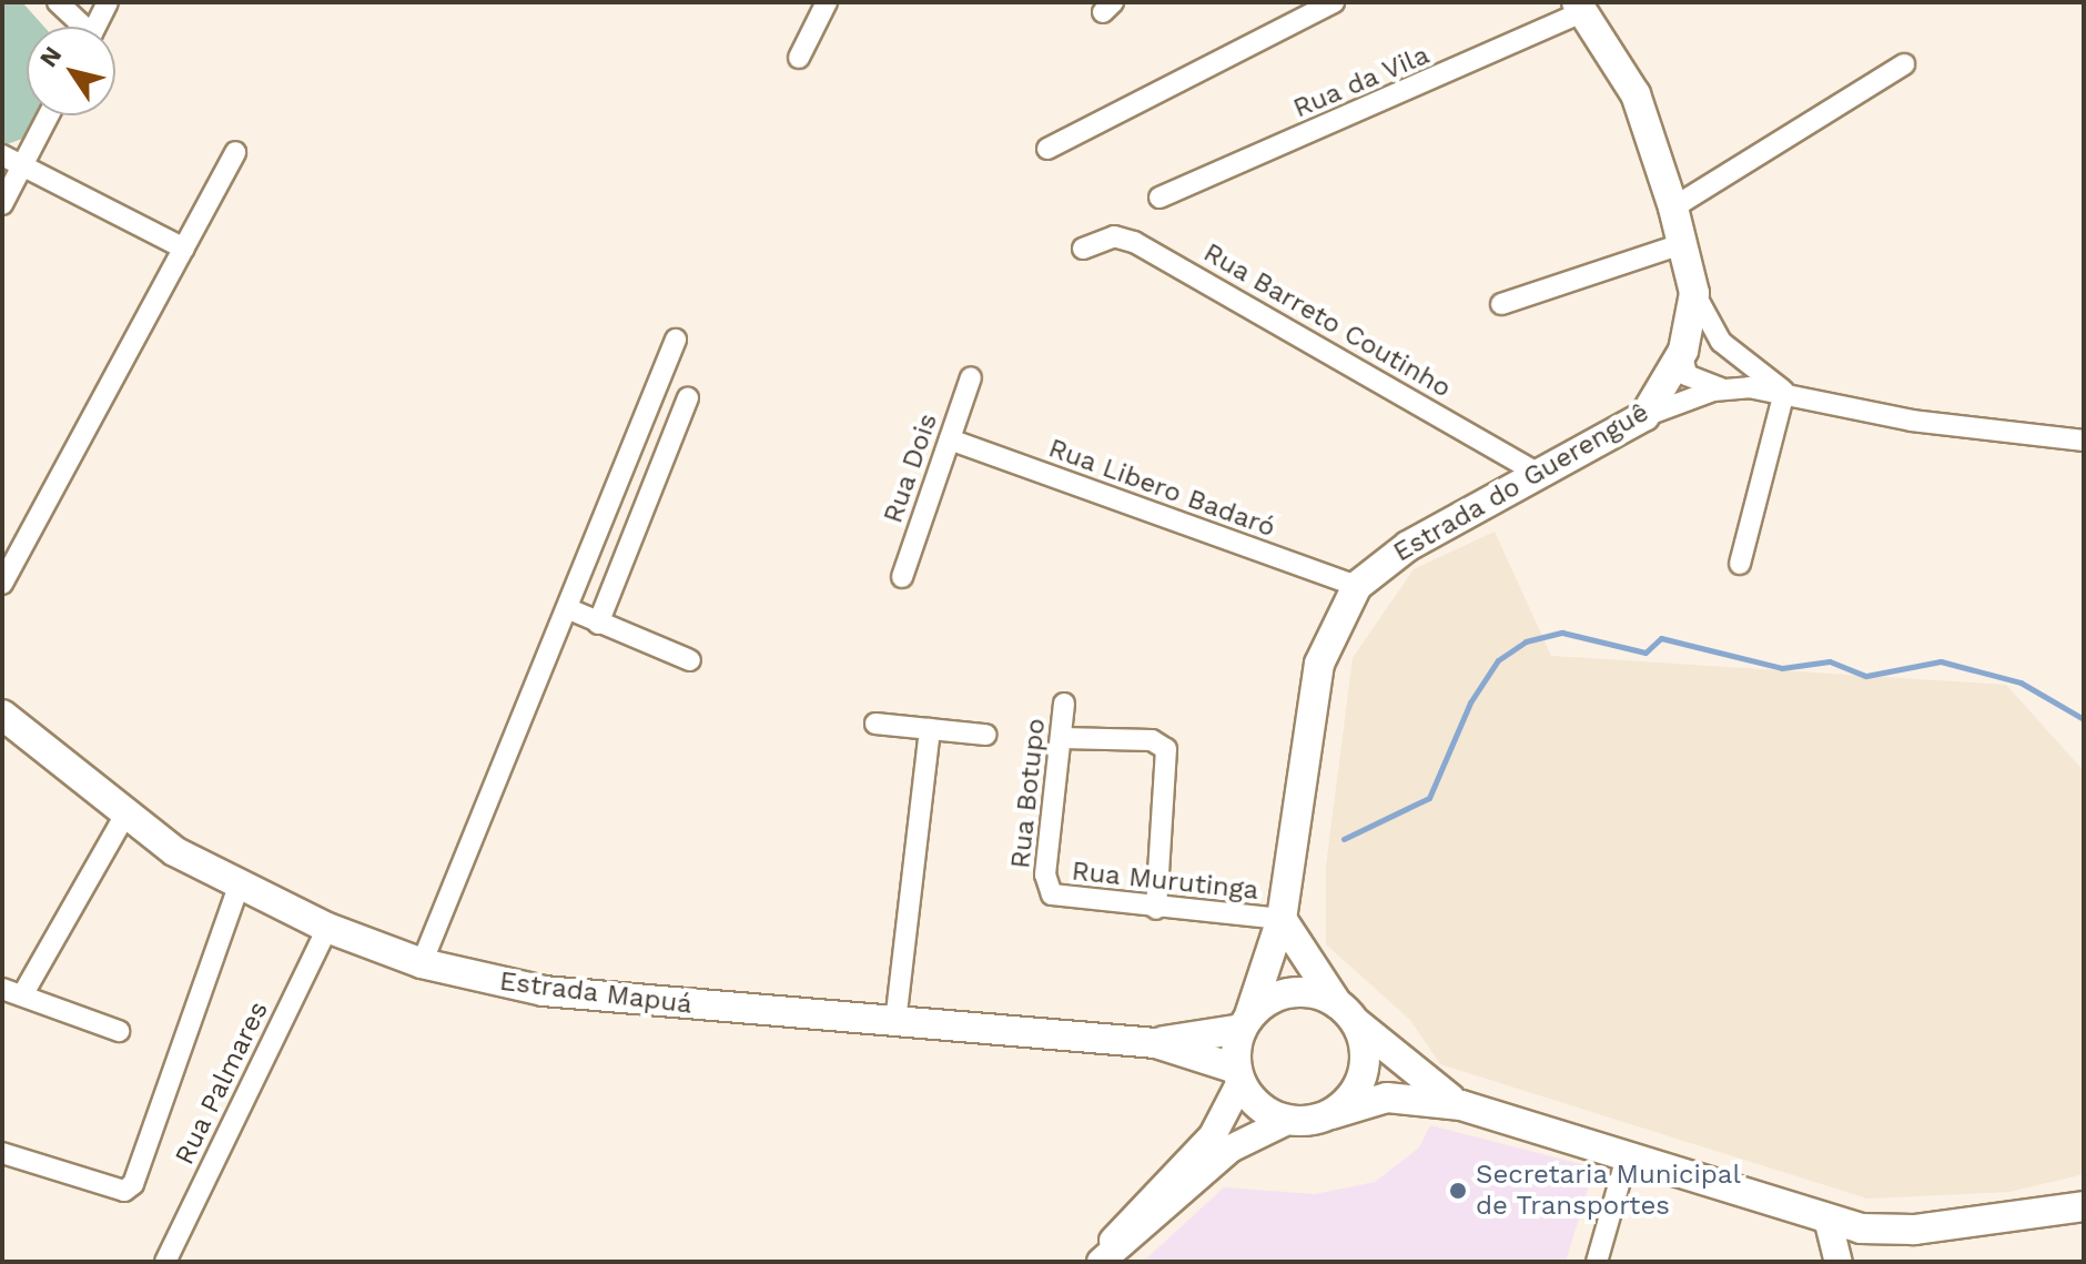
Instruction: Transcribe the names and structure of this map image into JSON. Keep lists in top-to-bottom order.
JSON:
{
  "streets": {
    "main road": ["Estrada do Guerenguê", "Estrada Mapuá"],
    "street": [
      "Rua da Vila",
      "Rua Barreto Coutinho",
      "Rua Dois",
      "Rua Libero Badaró",
      "Rua Botupo",
      "Rua Murutinga",
      "Rua Palmares"
    ]
  },
  "crossings": [
    ["Rua da Vila", "Estrada do Guerenguê"],
    ["Rua Barreto Coutinho", "Estrada do Guerenguê"],
    ["Rua Dois", "Rua Libero Badaró"],
    ["Estrada do Guerenguê", "Rua Libero Badaró"],
    ["Estrada do Guerenguê", "Rua Murutinga"],
    ["Estrada do Guerenguê", "Estrada Mapuá"],
    ["Rua Botupo", "Rua Murutinga"],
    ["Estrada Mapuá", "Rua Palmares"]
  ],
  "places": ["Secretaria Municipal de Transportes"],
  "north": "top left"
}
